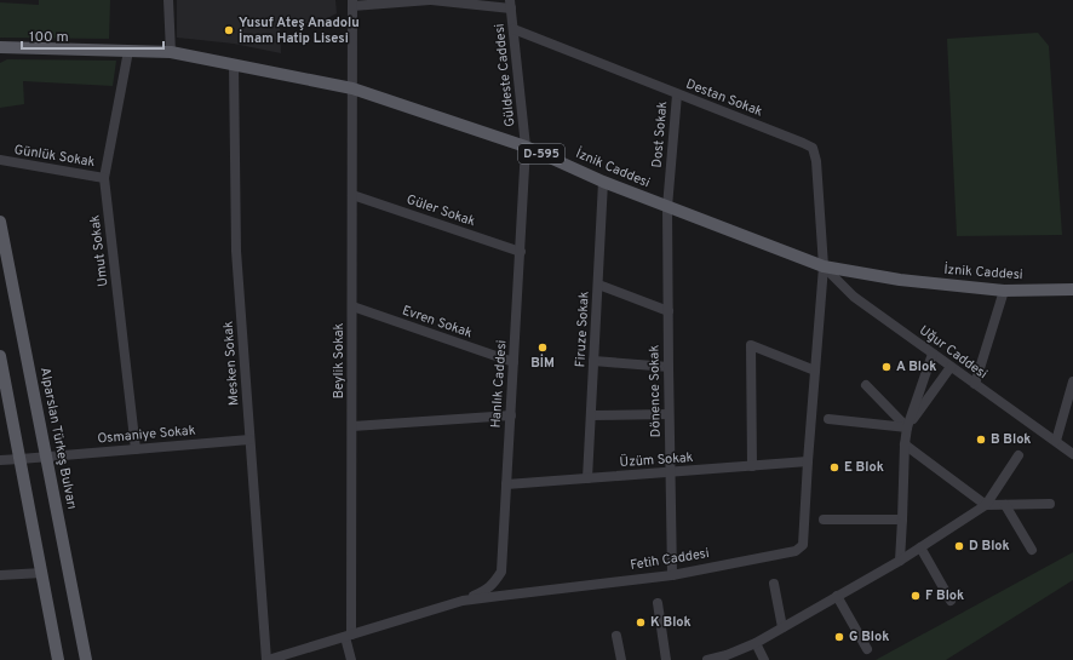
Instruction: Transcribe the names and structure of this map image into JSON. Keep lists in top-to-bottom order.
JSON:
{
  "streets": {
    "main road": ["D-595", "İznik Caddesi", "Alparslan Türkeş Bulvarı"],
    "street": [
      "Güldeste Caddesi",
      "Destan Sokak",
      "Dost Sokak",
      "Günlük Sokak",
      "Güler Sokak",
      "Umut Sokak",
      "Evren Sokak",
      "Firuze Sokak",
      "Uğur Caddesi",
      "Beylik Sokak",
      "Mesken Sokak",
      "Hanlık Caddesi",
      "Dönence Sokak",
      "Osmaniye Sokak",
      "Üzüm Sokak",
      "Fetih Caddesi"
    ]
  },
  "crossings": [
    ["Güldeste Caddesi", "Destan Sokak"],
    ["Güldeste Caddesi", "İznik Caddesi"],
    ["Güldeste Caddesi", "Hanlık Caddesi"],
    ["Destan Sokak", "Dost Sokak"],
    ["Destan Sokak", "İznik Caddesi"],
    ["Destan Sokak", "Uğur Caddesi"],
    ["Destan Sokak", "Fetih Caddesi"],
    ["Dost Sokak", "İznik Caddesi"],
    ["Dost Sokak", "Dönence Sokak"],
    ["Günlük Sokak", "Umut Sokak"],
    ["İznik Caddesi", "Umut Sokak"],
    ["İznik Caddesi", "Firuze Sokak"],
    ["İznik Caddesi", "Uğur Caddesi"],
    ["İznik Caddesi", "Beylik Sokak"],
    ["İznik Caddesi", "Mesken Sokak"],
    ["İznik Caddesi", "Hanlık Caddesi"],
    ["İznik Caddesi", "Dönence Sokak"],
    ["İznik Caddesi", "Fetih Caddesi"],
    ["Güler Sokak", "Beylik Sokak"],
    ["Güler Sokak", "Hanlık Caddesi"],
    ["Umut Sokak", "Osmaniye Sokak"],
    ["Evren Sokak", "Beylik Sokak"],
    ["Evren Sokak", "Hanlık Caddesi"],
    ["Firuze Sokak", "Üzüm Sokak"],
    ["Uğur Caddesi", "Fetih Caddesi"],
    ["Beylik Sokak", "Fetih Caddesi"],
    ["Mesken Sokak", "Osmaniye Sokak"],
    ["Mesken Sokak", "Fetih Caddesi"],
    ["Hanlık Caddesi", "Üzüm Sokak"],
    ["Hanlık Caddesi", "Fetih Caddesi"],
    ["Dönence Sokak", "Üzüm Sokak"],
    ["Dönence Sokak", "Fetih Caddesi"],
    ["Osmaniye Sokak", "Alparslan Türkeş Bulvarı"],
    ["Üzüm Sokak", "Fetih Caddesi"]
  ],
  "places": [
    "Yusuf Ateş Anadolu İmam Hatip Lisesi",
    "BİM",
    "A Blok",
    "B Blok",
    "E Blok",
    "D Blok",
    "F Blok",
    "K Blok",
    "G Blok"
  ],
  "scale_bar": "100 m"
}
